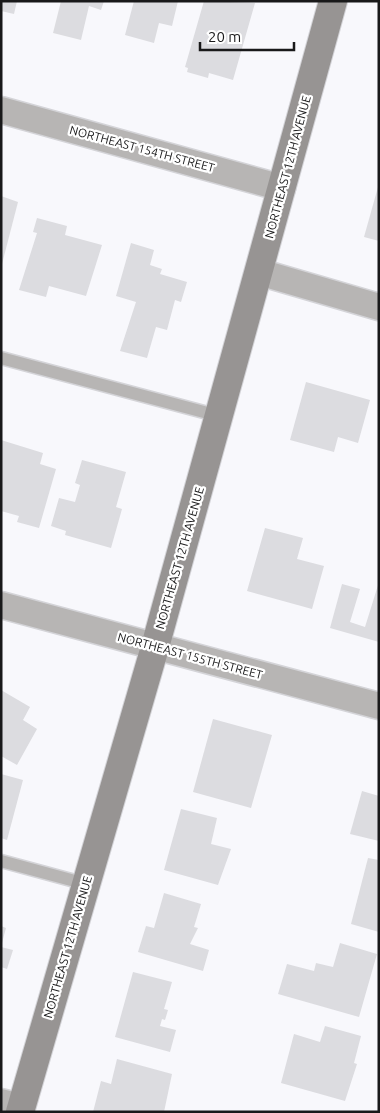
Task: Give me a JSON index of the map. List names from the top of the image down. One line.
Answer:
{"streets":{"street":["NORTHEAST 154TH STREET","NORTHEAST 12TH AVENUE","NORTHEAST 155TH STREET"]},"crossings":[["NORTHEAST 154TH STREET","NORTHEAST 12TH AVENUE"],["NORTHEAST 12TH AVENUE","NORTHEAST 155TH STREET"]],"scale_bar":"20 m"}
